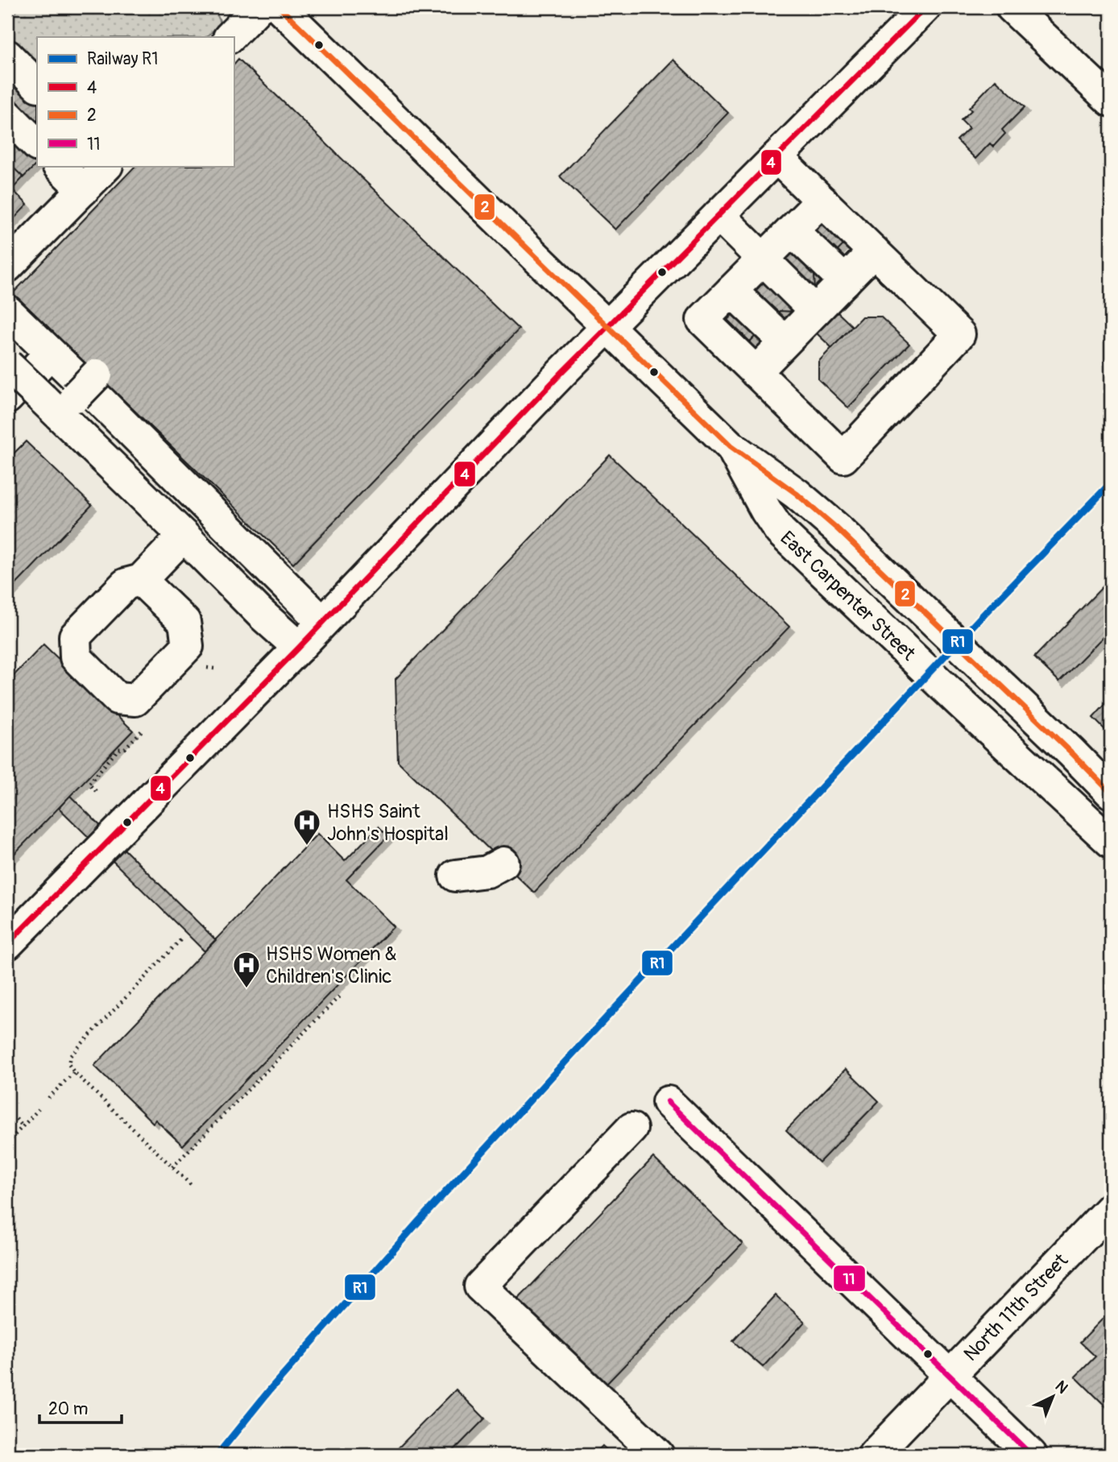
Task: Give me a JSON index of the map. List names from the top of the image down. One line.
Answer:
{"streets":{"street":["East Carpenter Street","North 11th Street"]},"places":{"hospital":["HSHS Saint John's Hospital","HSHS Women & Children's Clinic"]},"lines":["transit line 4","transit line 2","rail line R1","transit line 11"],"legend":["Railway R1","4","2","11"],"scale_bar":"20 m","north":"top right"}
